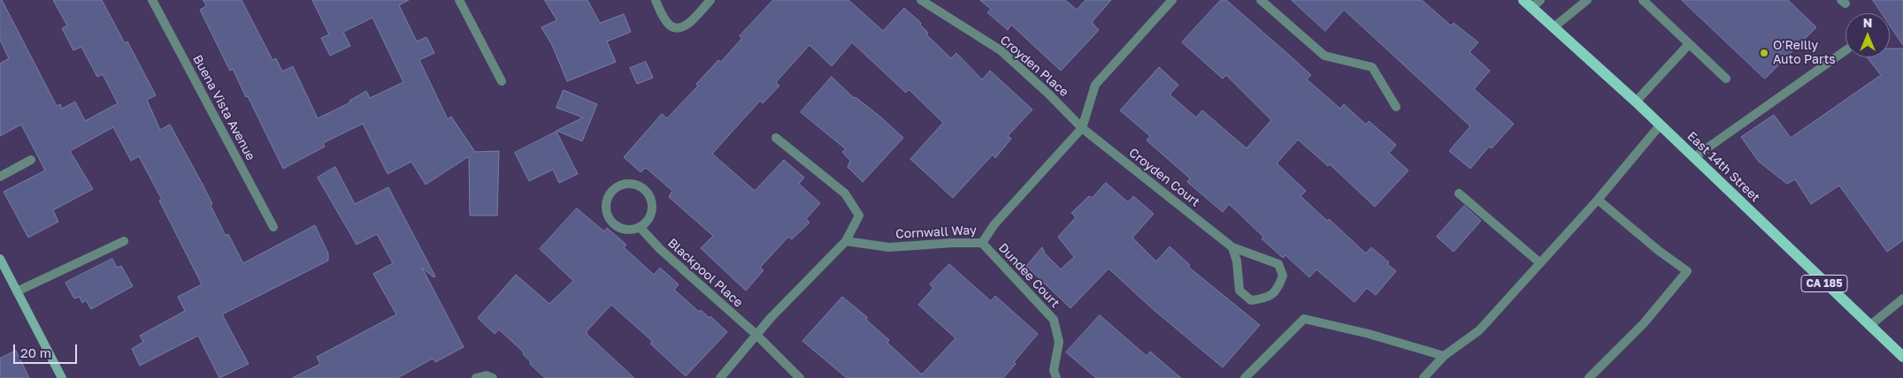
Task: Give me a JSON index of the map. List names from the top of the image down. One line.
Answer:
{"streets":{"main road":["East 14th Street","CA 185"],"street":["Croyden Place","Buena Vista Avenue","Croyden Court","Cornwall Way","Blackpool Place","Dundee Court"]},"crossings":[["Croyden Place","Croyden Court"],["Croyden Place","Cornwall Way"],["Croyden Court","Cornwall Way"],["Cornwall Way","Dundee Court"]],"places":["O'Reilly Auto Parts"],"scale_bar":"20 m","north":"top"}
